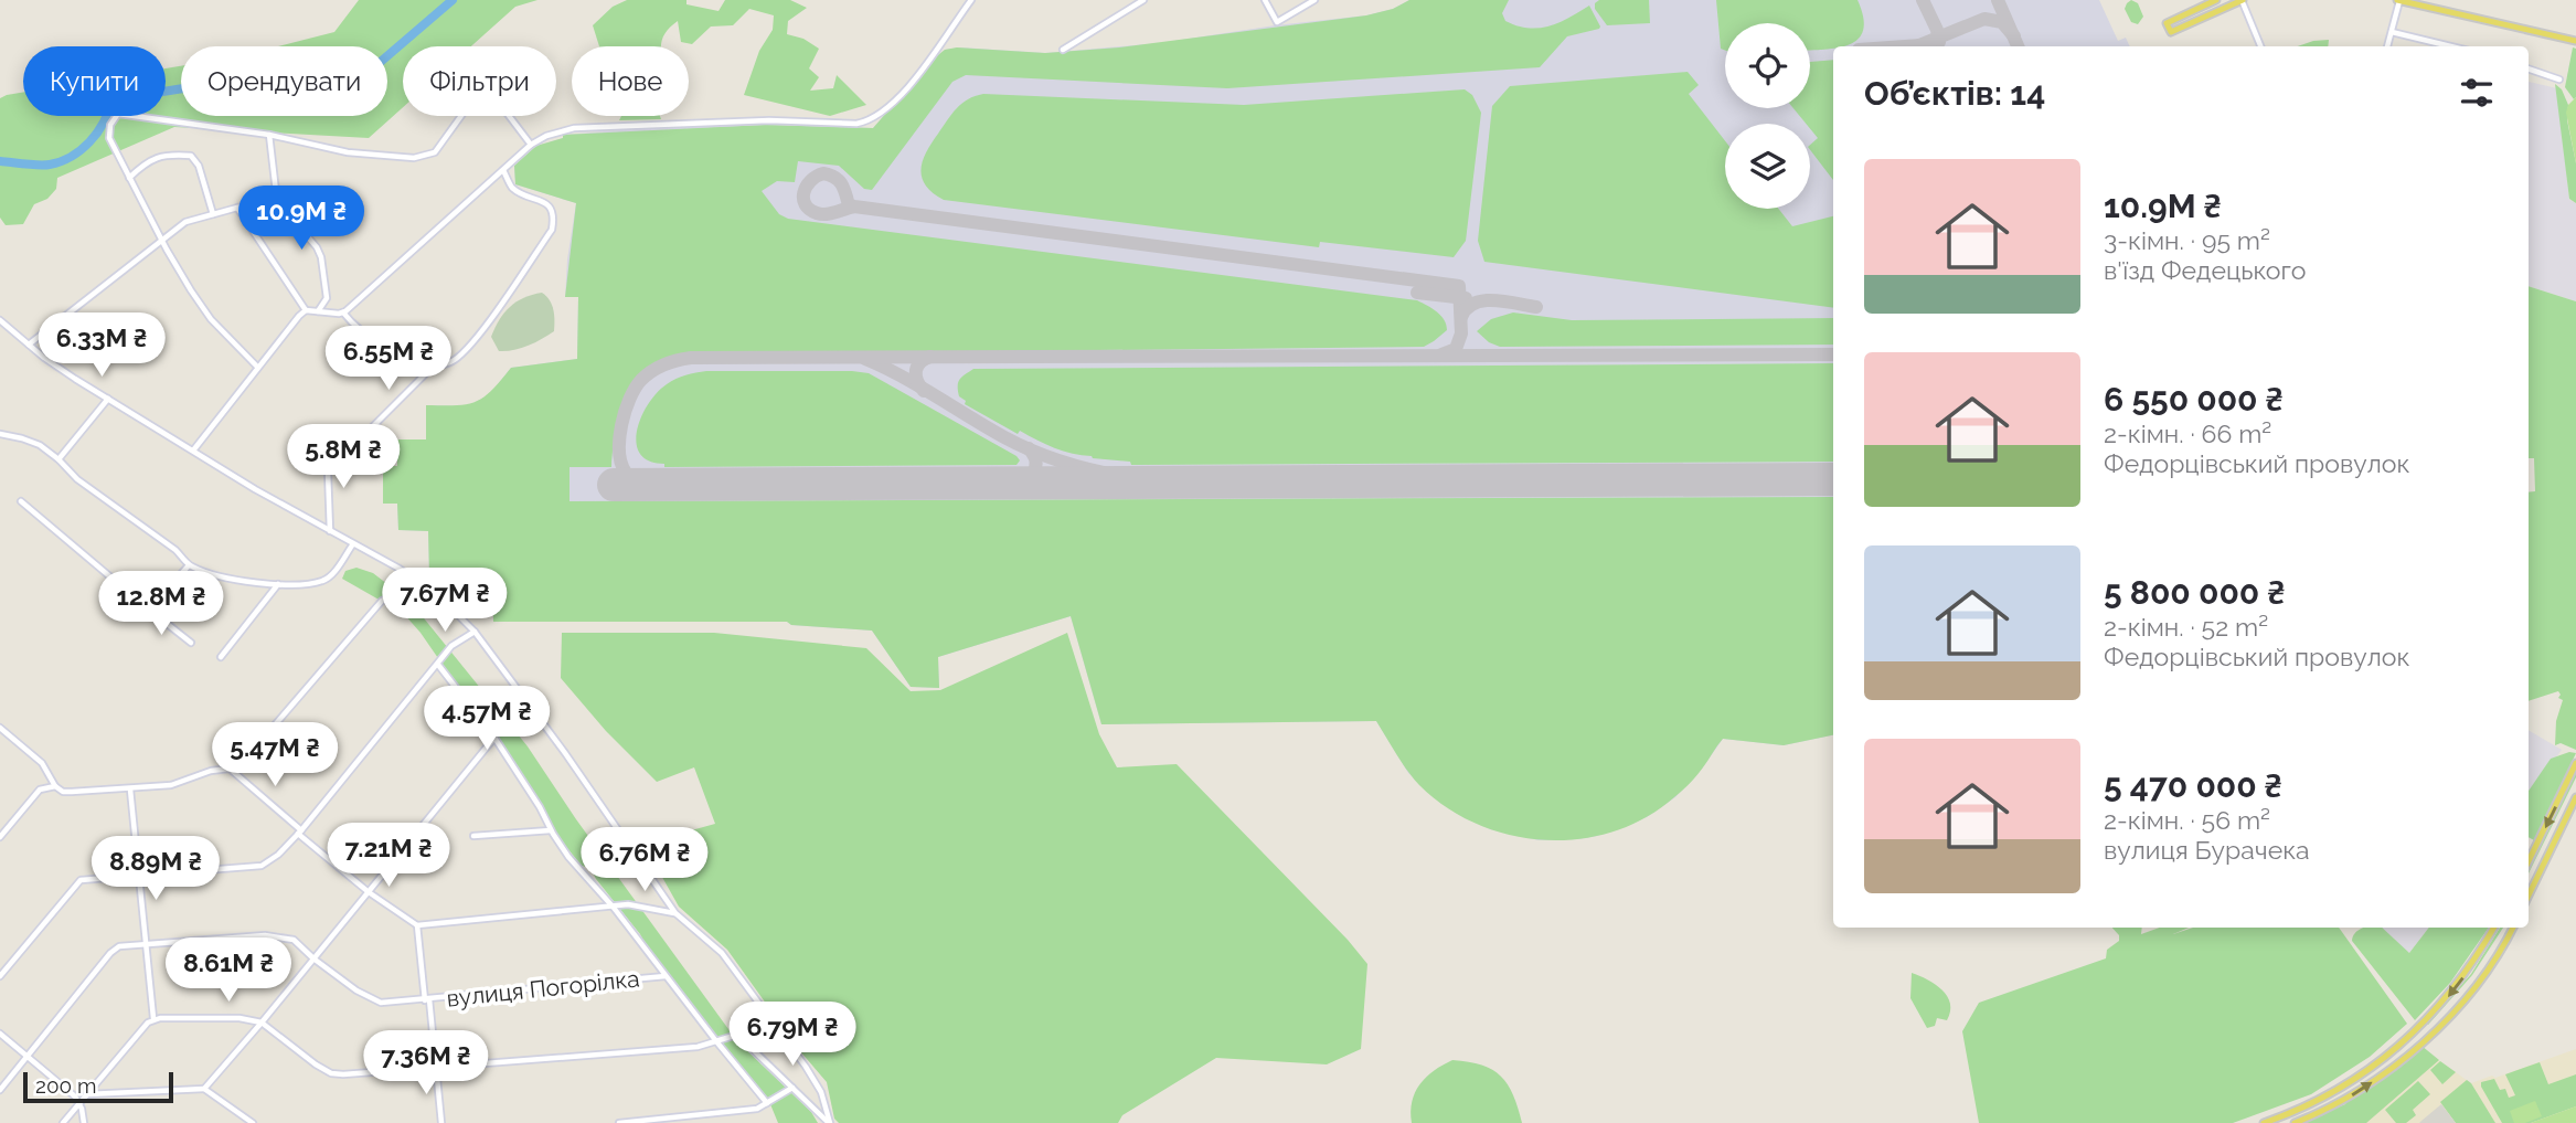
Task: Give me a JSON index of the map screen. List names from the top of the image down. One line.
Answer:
{"streets":{"street":["вулиця Погорілка"]},"scale_bar":"200 m","page":{"chip":["Купити","Орендувати","Фільтри","Нове"],"heading":"Об’єктів: 14","list":[{"name":"10.9M ₴","note":"3-кімн. · 95 m² · в'їзд Федецького"},{"name":"6 550 000 ₴","note":"2-кімн. · 66 m² · Федорцівський провулок"},{"name":"5 800 000 ₴","note":"2-кімн. · 52 m² · Федорцівський провулок"},{"name":"5 470 000 ₴","note":"2-кімн. · 56 m² · вулиця Бурачека"}],"price":["10.9M ₴","6.33M ₴","6.55M ₴","5.8M ₴","7.67M ₴","12.8M ₴","4.57M ₴","5.47M ₴","7.21M ₴","6.76M ₴","8.89M ₴","8.61M ₴","6.79M ₴","7.36M ₴"],"scale":"200 m"}}
